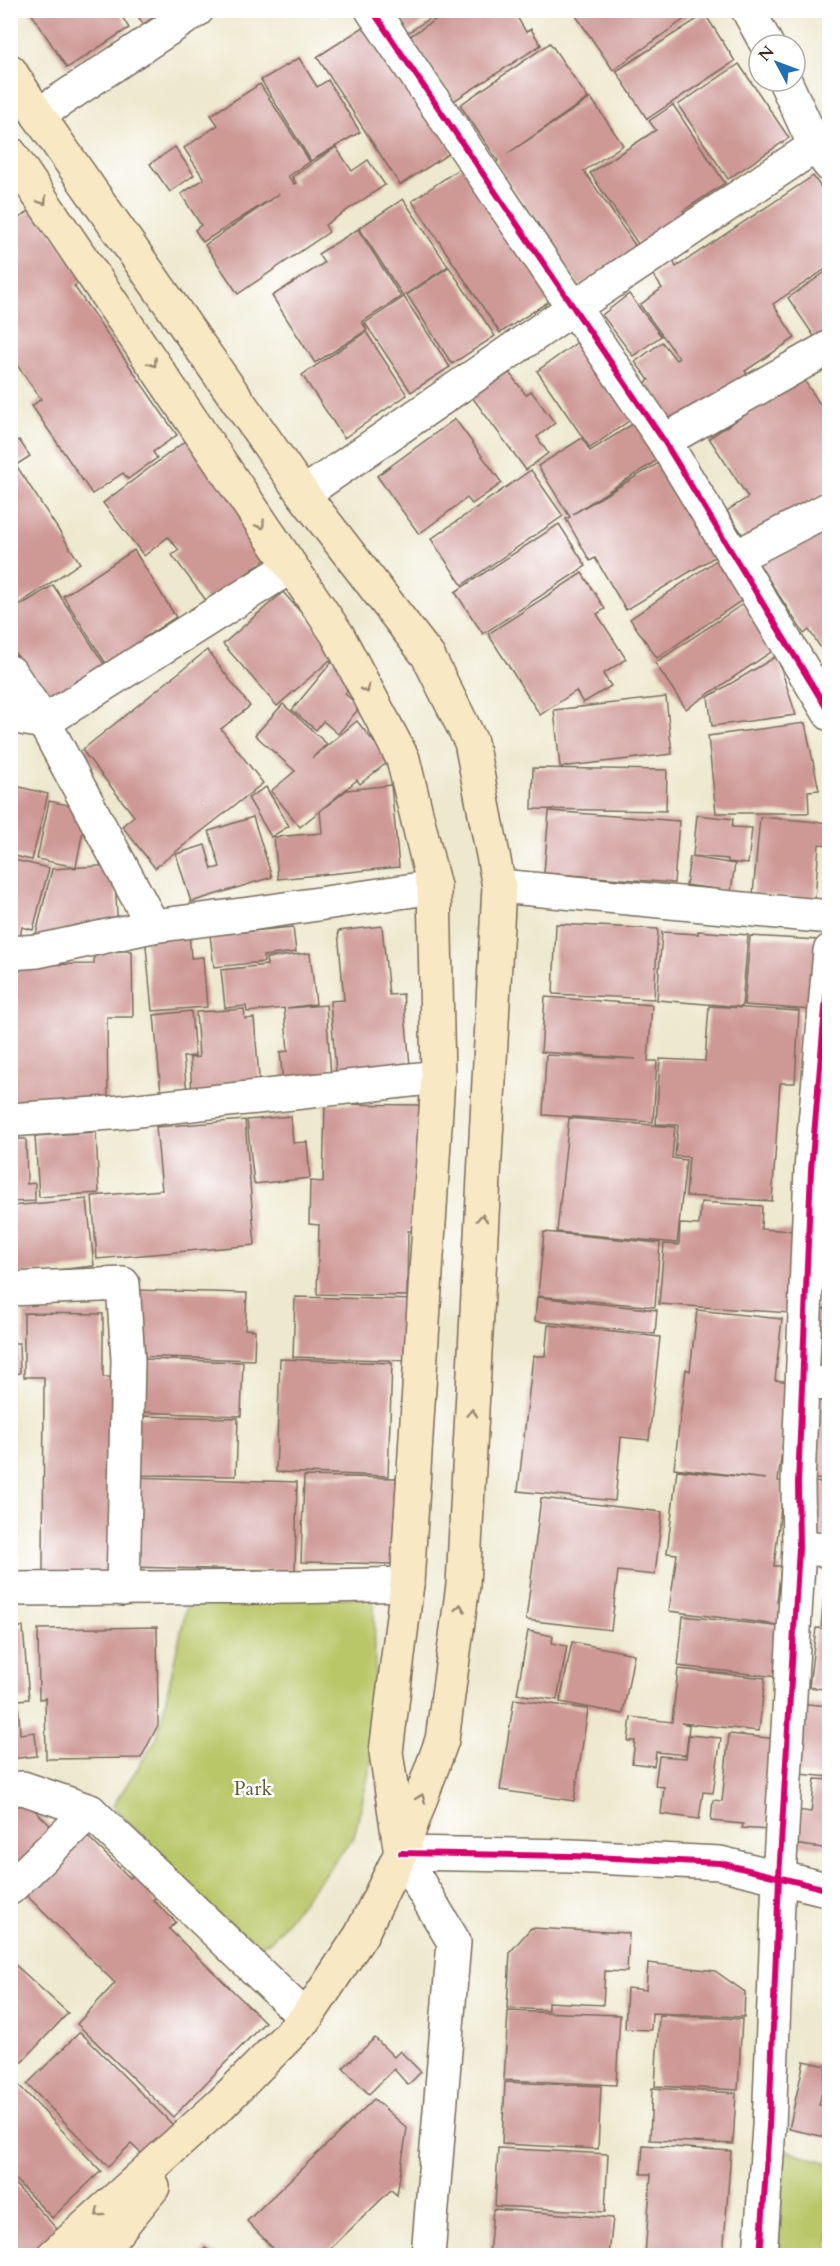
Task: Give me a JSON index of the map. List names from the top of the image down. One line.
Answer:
{"parks":["Park"],"north":"top left"}
